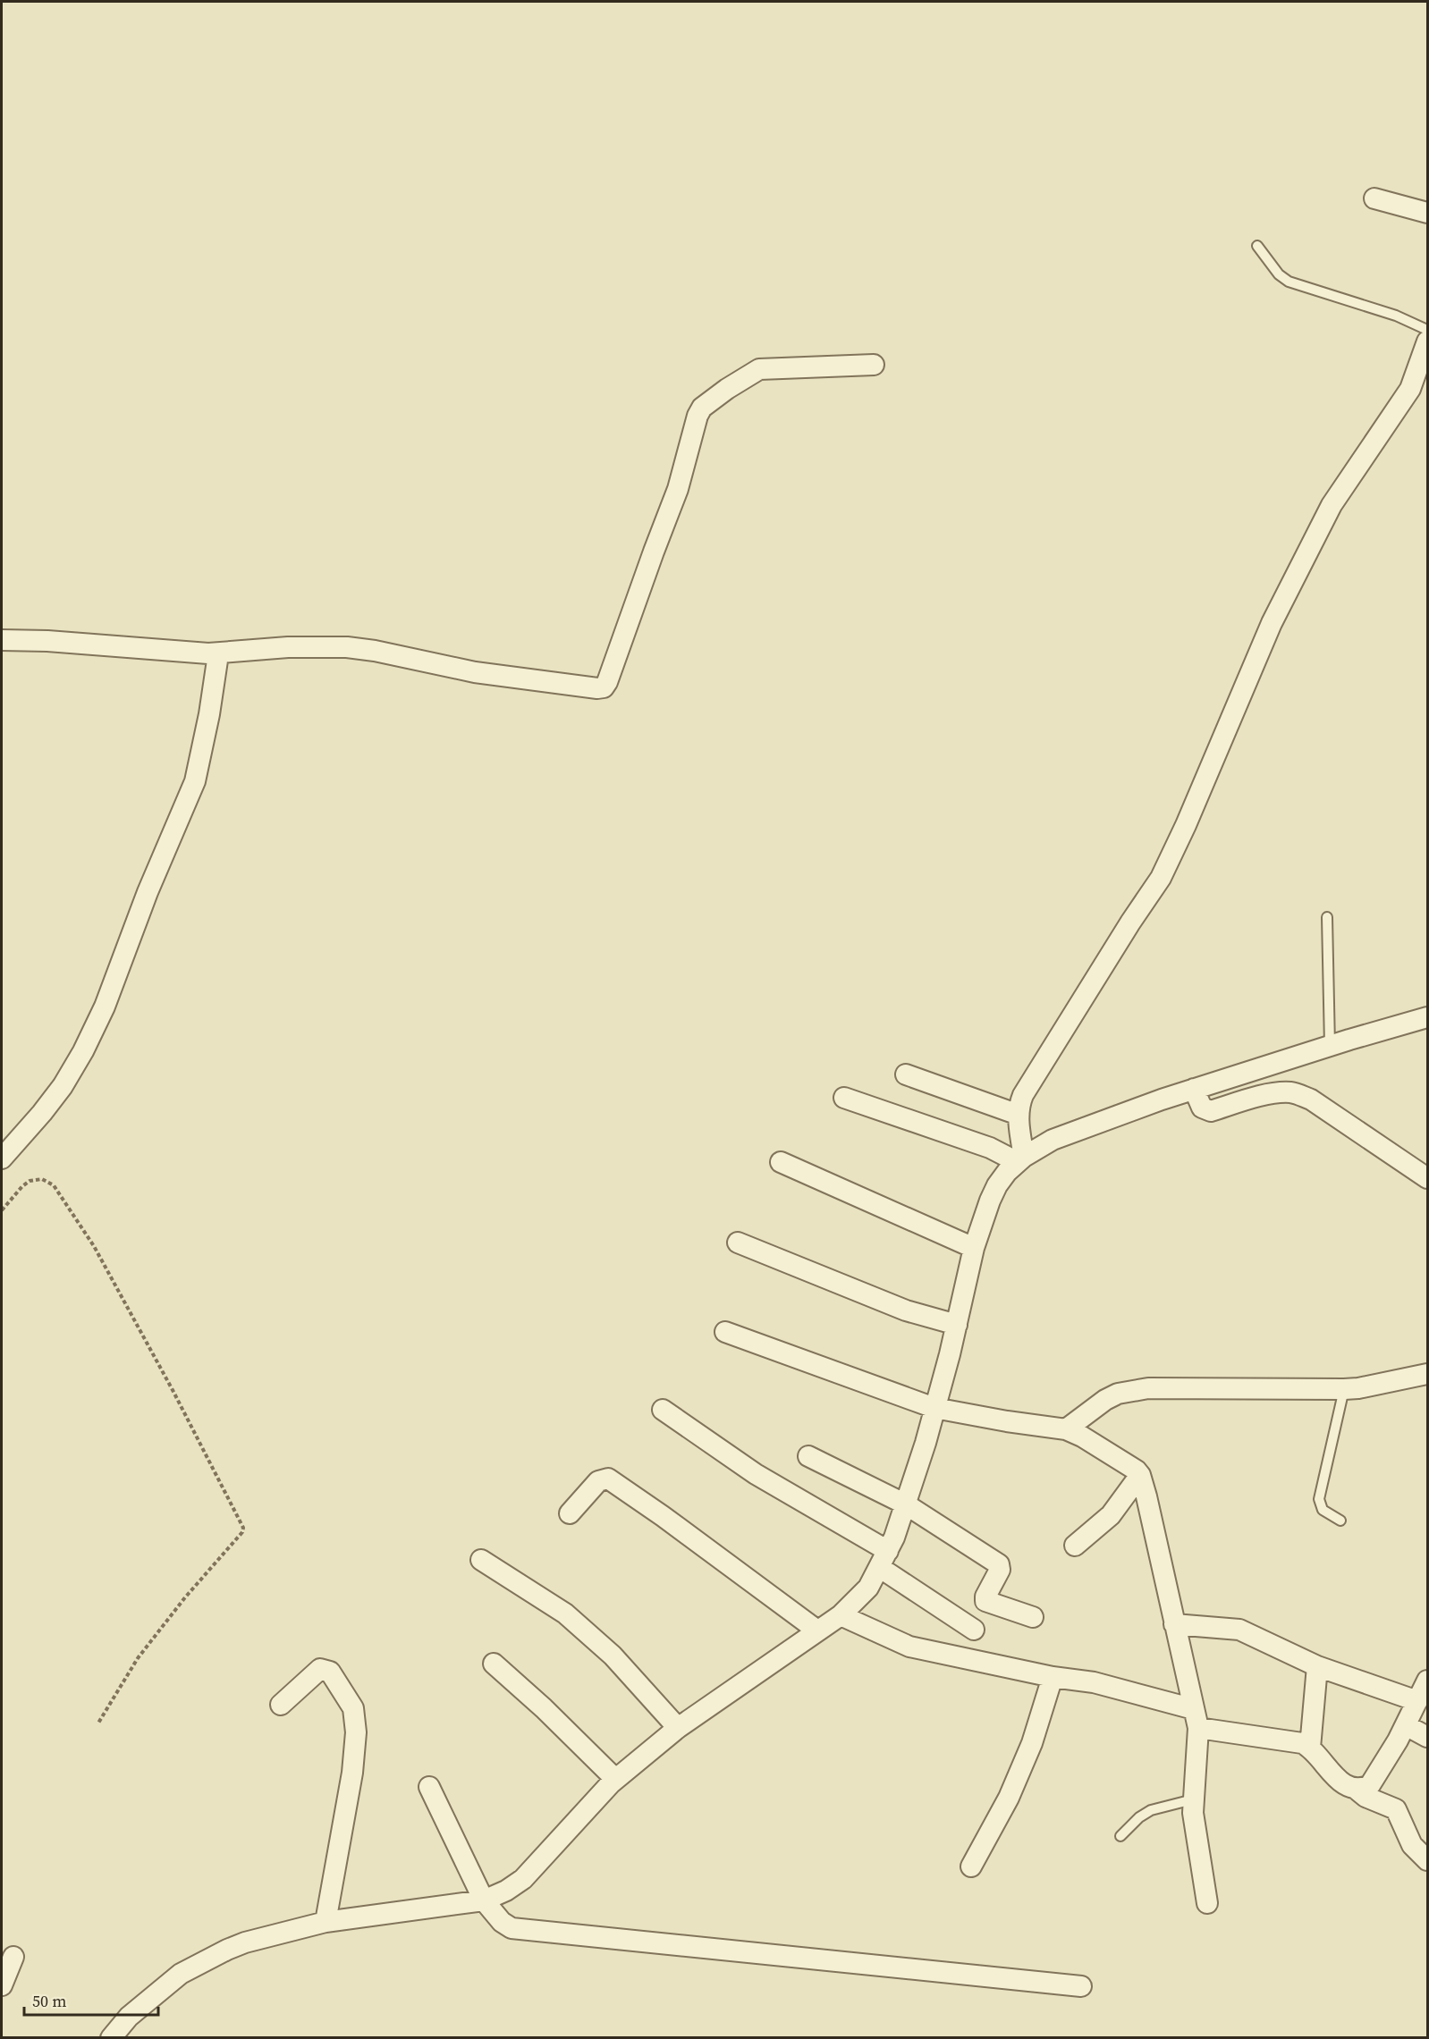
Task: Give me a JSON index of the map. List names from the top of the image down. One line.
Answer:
{"scale_bar":"50 m"}
